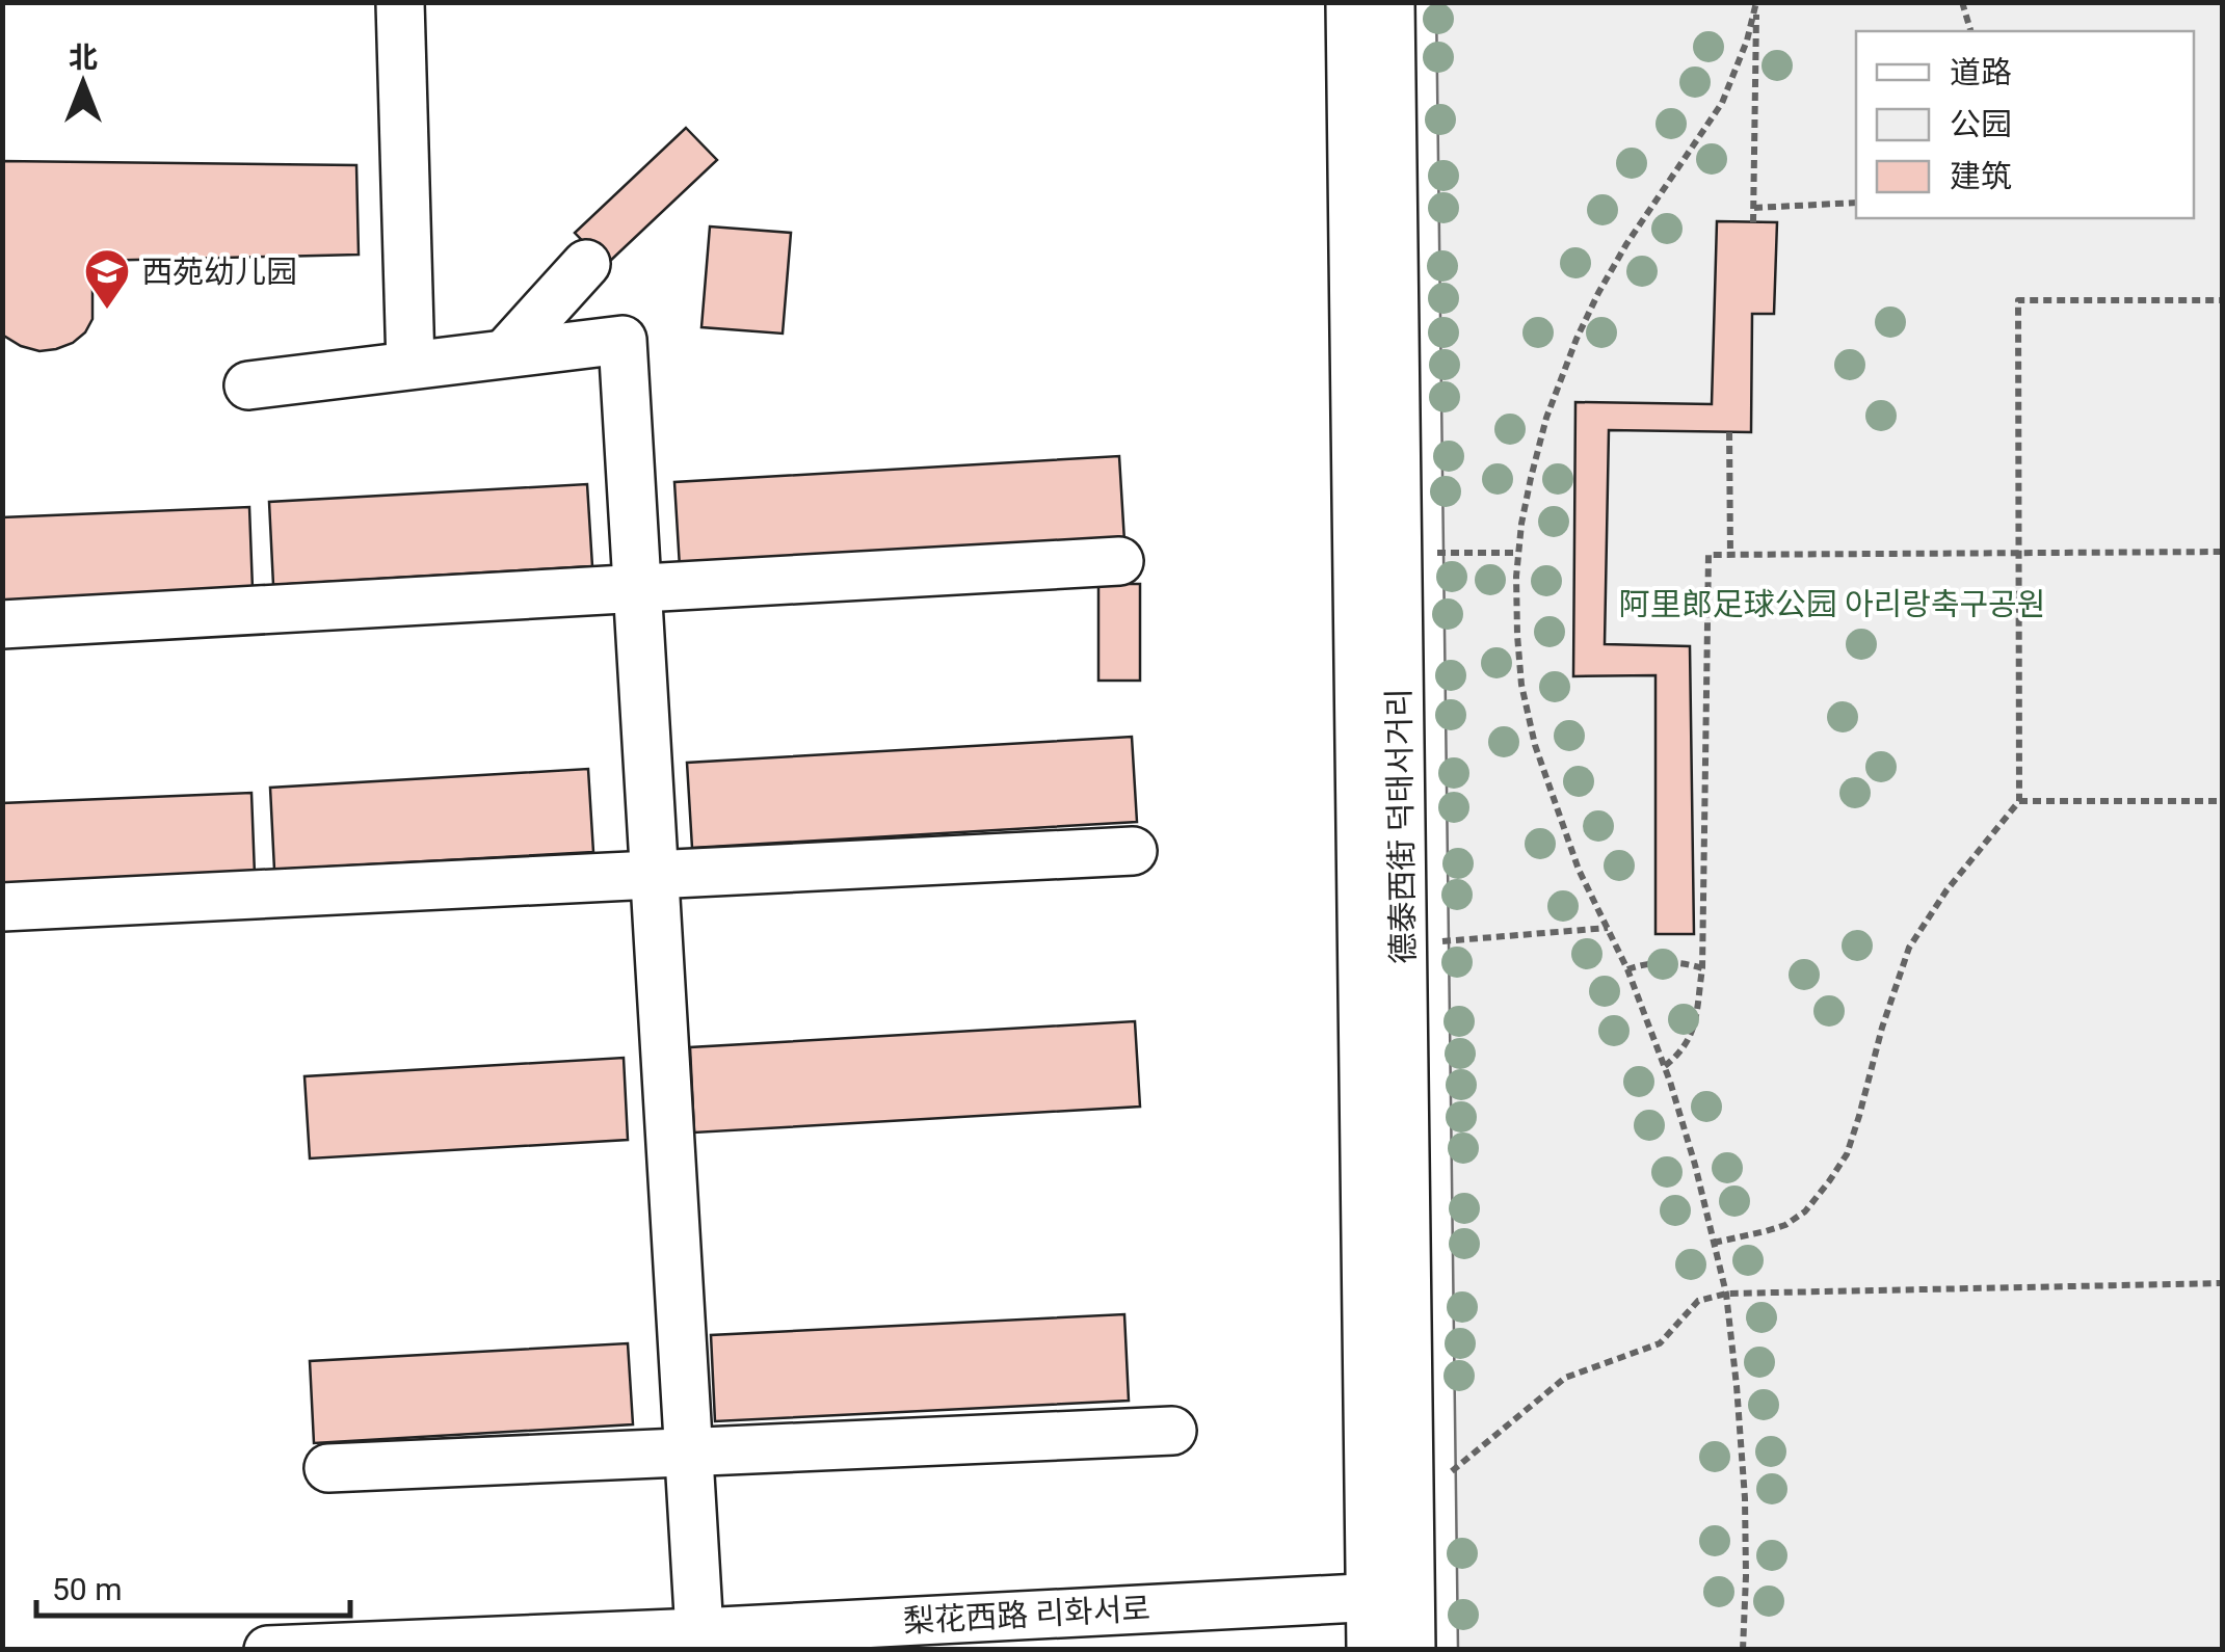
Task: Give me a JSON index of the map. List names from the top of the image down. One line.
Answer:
{"streets":{"street":["德泰西街 덕태서거리","梨花西路 리화서로"]},"crossings":[["德泰西街 덕태서거리","梨花西路 리화서로"]],"parks":["阿里郎足球公园 아리랑축구공원"],"places":{"school or university":["西苑幼儿园"]},"legend":["道路","公园","建筑"],"scale_bar":"50 m","north":"top"}
